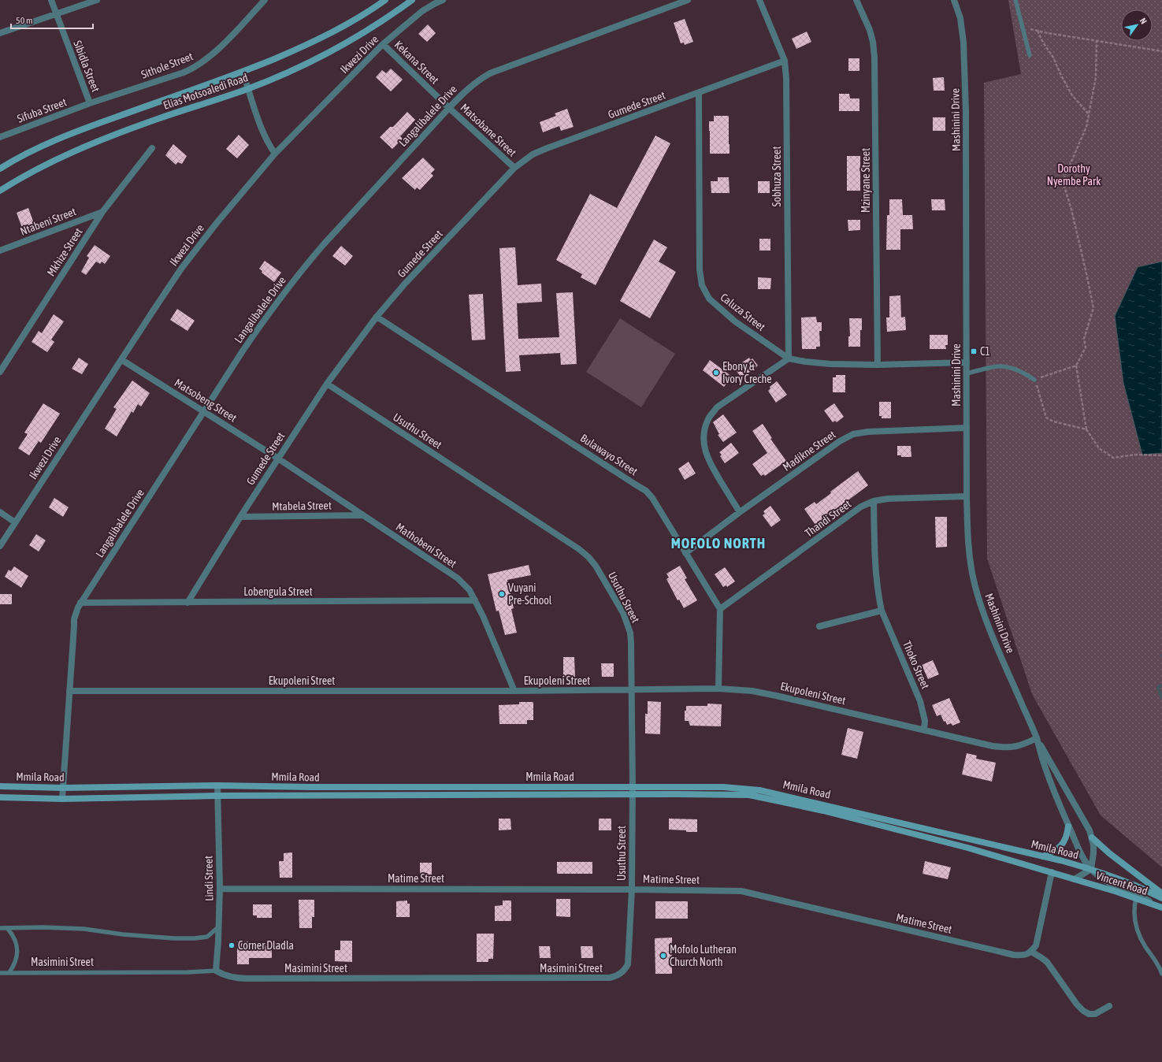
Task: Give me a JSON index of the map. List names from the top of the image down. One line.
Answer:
{"streets":{"main road":["Elias Motsoaledi Road","Mmila Road","Vincent Road"],"street":["Ikwezi Drive","Kekana Street","Sithole Street","Sibidla Street","Gumede Street","Sifuba Street","Langalibalele Drive","Mashinini Drive","Matsobane Street","Sobhuza Street","Mzinyane Street","Ntabeni Street","Mkhize Street","Caluza Street","Matsobeng Street","Usuthu Street","Madikne Street","Bulawayo Street","Mtabela Street","Thandi Street","Mathobeni Street","Lobengula Street","Thoko Street","Ekupoleni Street","Lindi Street","Matime Street","Masimini Street"]},"crossings":[["Ikwezi Drive","Kekana Street"],["Ikwezi Drive","Matsobeng Street"],["Kekana Street","Langalibalele Drive"],["Kekana Street","Matsobane Street"],["Sithole Street","Sibidla Street"],["Sithole Street","Sifuba Street"],["Sibidla Street","Sifuba Street"],["Gumede Street","Matsobane Street"],["Gumede Street","Sobhuza Street"],["Gumede Street","Caluza Street"],["Gumede Street","Matsobeng Street"],["Gumede Street","Usuthu Street"],["Gumede Street","Bulawayo Street"],["Gumede Street","Mtabela Street"],["Gumede Street","Mathobeni Street"],["Gumede Street","Lobengula Street"],["Langalibalele Drive","Matsobane Street"],["Langalibalele Drive","Matsobeng Street"],["Langalibalele Drive","Lobengula Street"],["Langalibalele Drive","Ekupoleni Street"],["Langalibalele Drive","Mmila Road"],["Mashinini Drive","Caluza Street"],["Mashinini Drive","Madikne Street"],["Mashinini Drive","Thandi Street"],["Mashinini Drive","Ekupoleni Street"],["Mashinini Drive","Mmila Road"],["Mashinini Drive","Vincent Road"],["Sobhuza Street","Caluza Street"],["Mzinyane Street","Caluza Street"],["Ntabeni Street","Mkhize Street"],["Matsobeng Street","Mathobeni Street"],["Usuthu Street","Ekupoleni Street"],["Usuthu Street","Mmila Road"],["Usuthu Street","Matime Street"],["Usuthu Street","Masimini Street"],["Madikne Street","Bulawayo Street"],["Bulawayo Street","Thandi Street"],["Mtabela Street","Mathobeni Street"],["Thandi Street","Thoko Street"],["Mathobeni Street","Lobengula Street"],["Mathobeni Street","Ekupoleni Street"],["Thoko Street","Ekupoleni Street"],["Mmila Road","Lindi Street"],["Mmila Road","Vincent Road"],["Lindi Street","Matime Street"],["Lindi Street","Masimini Street"]],"districts":["MOFOLO NORTH"],"parks":["Dorothy Nyembe Park"],"places":{"transit":["C1"],"other":["Ebony & Ivory Creche","Vuyani Pre-School","Corner Dladla","Mofolo Lutheran Church North"]},"scale_bar":"50 m","north":"top right"}
